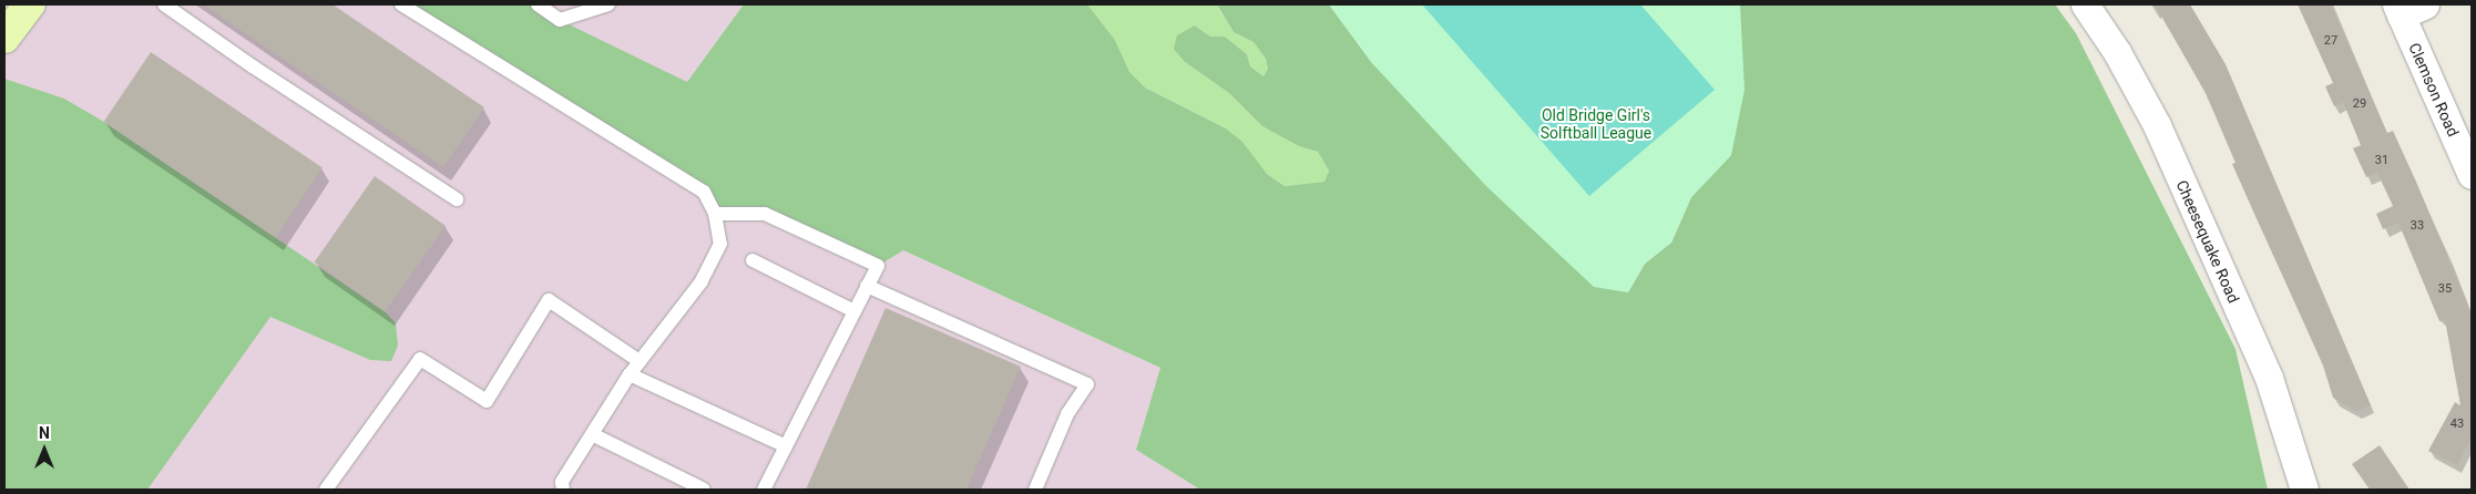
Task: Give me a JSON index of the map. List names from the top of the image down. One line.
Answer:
{"streets":{"street":["Clemson Road","Cheesequake Road"]},"parks":["Old Bridge Girl's Solftball League"],"house_numbers":["27","29","31","33","35","43"],"north":"top"}
